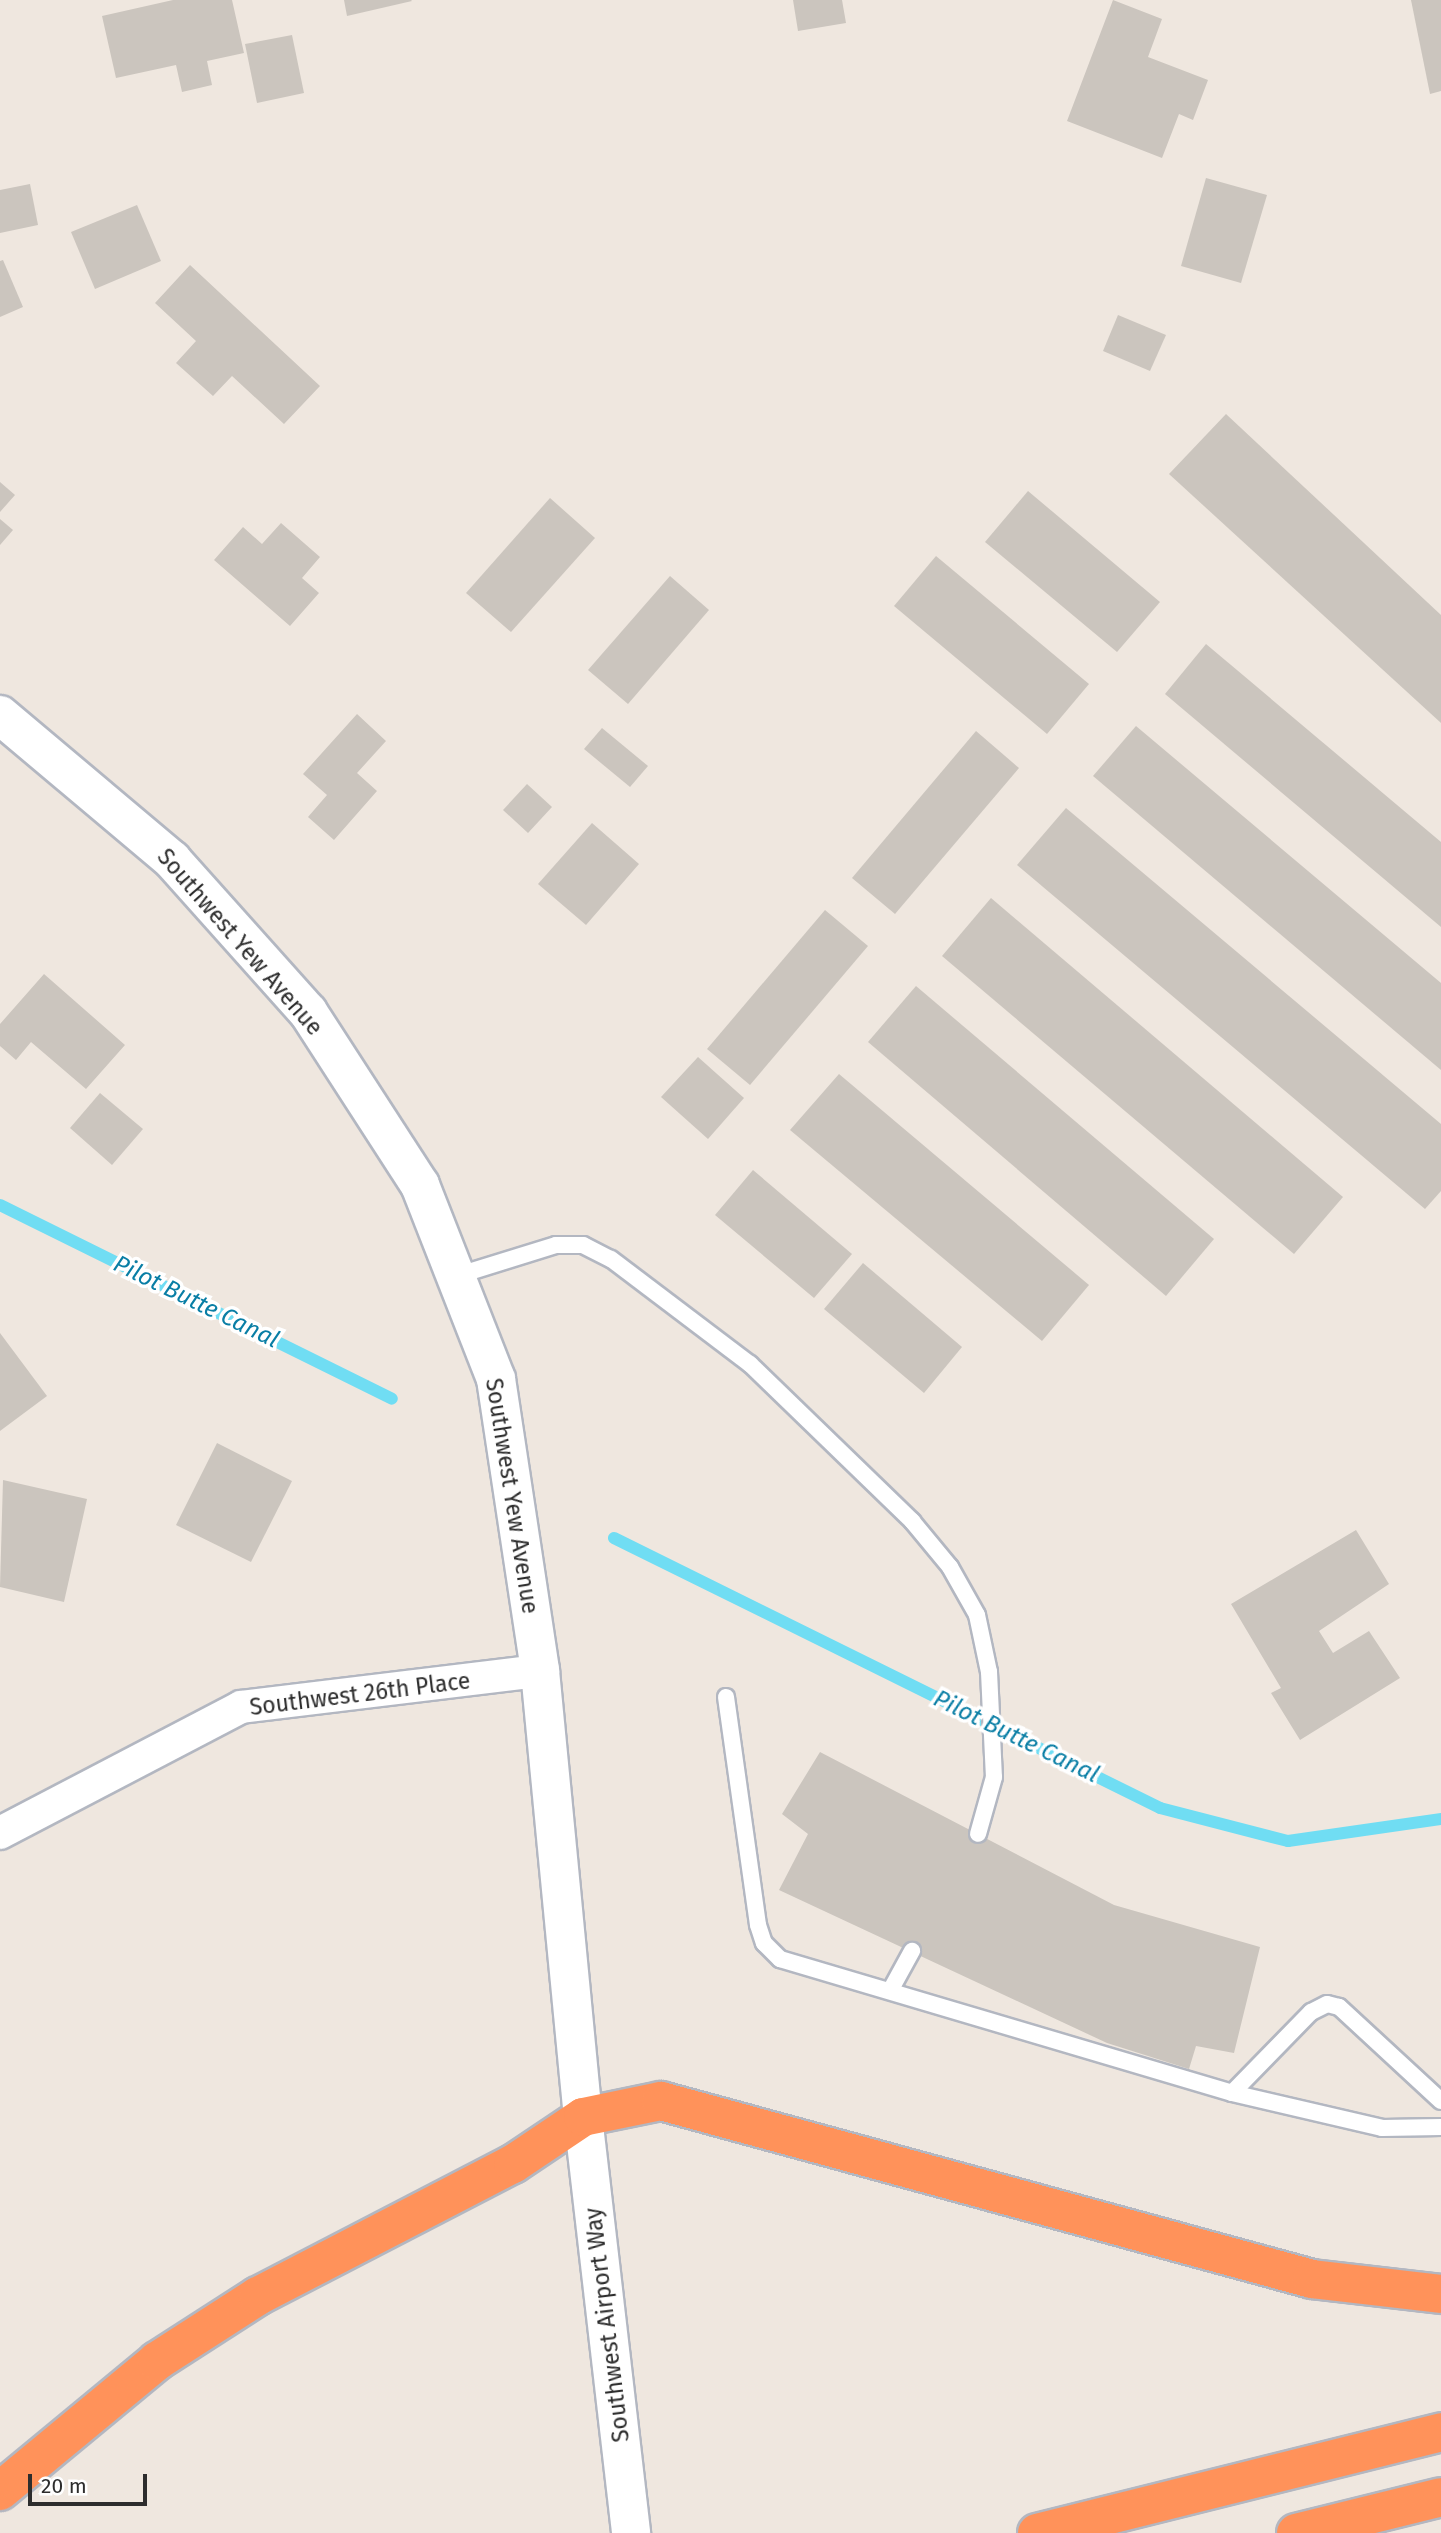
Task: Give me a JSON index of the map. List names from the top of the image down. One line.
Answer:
{"streets":{"main road":["Southwest Yew Avenue","Southwest Airport Way"],"street":["Southwest 26th Place"]},"crossings":[["Southwest Yew Avenue","Southwest 26th Place"],["Southwest Yew Avenue","Southwest Airport Way"]],"water":["Pilot Butte Canal"],"scale_bar":"20 m"}
